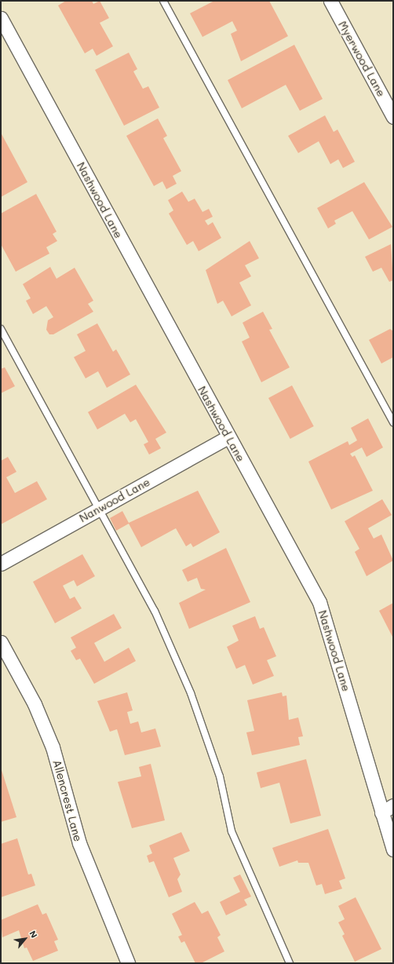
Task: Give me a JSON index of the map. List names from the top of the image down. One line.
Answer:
{"streets":{"street":["Myerwood Lane","Nashwood Lane","Nanwood Lane","Allencrest Lane"]},"crossings":[["Nashwood Lane","Nanwood Lane"]],"north":"top right"}
